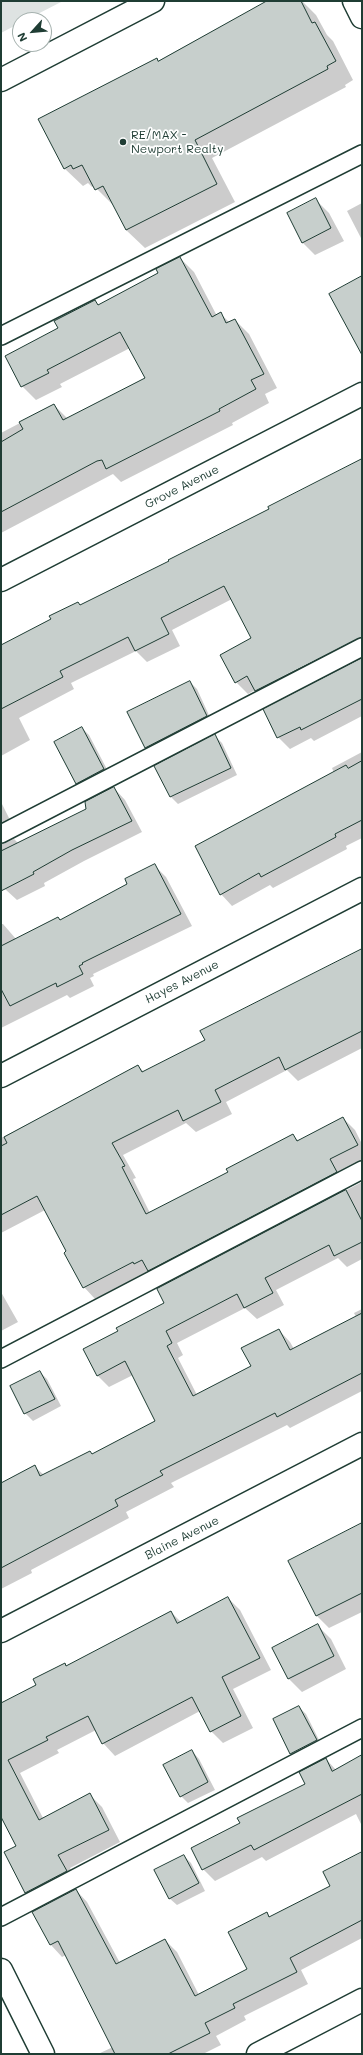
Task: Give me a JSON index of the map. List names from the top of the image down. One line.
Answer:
{"streets":{"street":["Grove Avenue","Hayes Avenue","Blaine Avenue"]},"places":["RE/MAX - Newport Realty"],"north":"bottom left"}
